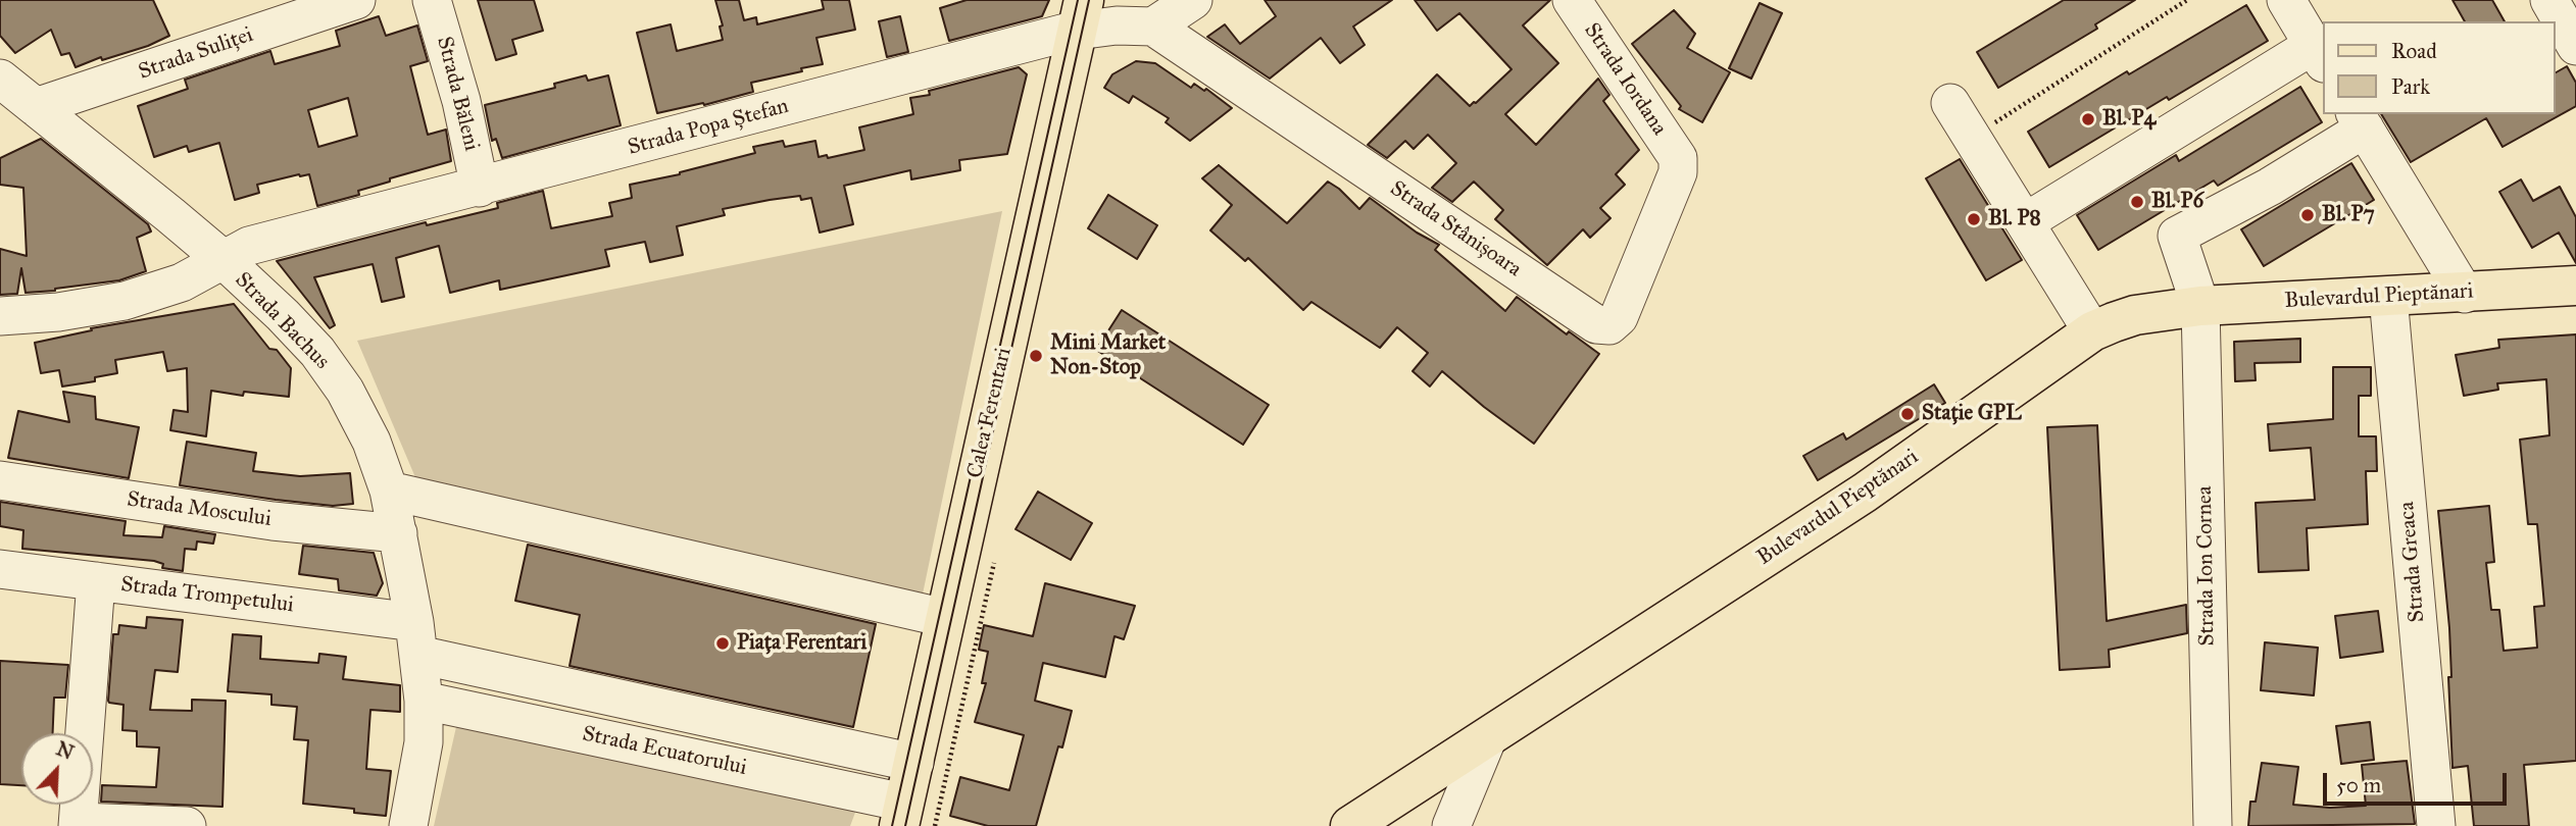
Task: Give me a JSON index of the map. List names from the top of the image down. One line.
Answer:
{"streets":{"main road":["Bulevardul Pieptănari","Calea Ferentari"],"street":["Strada Suliței","Strada Iordana","Strada Băleni","Strada Popa Ștefan","Strada Stânișoara","Strada Bachus","Strada Moscului","Strada Greaca","Strada Ion Cornea","Strada Trompetului","Strada Ecuatorului"]},"crossings":[["Strada Suliței","Strada Bachus"],["Strada Iordana","Strada Stânișoara"],["Strada Băleni","Strada Popa Ștefan"],["Strada Popa Ștefan","Strada Stânișoara"],["Strada Popa Ștefan","Strada Bachus"],["Strada Popa Ștefan","Calea Ferentari"],["Bulevardul Pieptănari","Strada Greaca"],["Bulevardul Pieptănari","Strada Ion Cornea"],["Strada Bachus","Strada Moscului"],["Strada Bachus","Strada Trompetului"],["Strada Bachus","Strada Ecuatorului"],["Calea Ferentari","Strada Trompetului"],["Calea Ferentari","Strada Ecuatorului"]],"places":["Bl. P4","Bl. P6","Bl. P7","Bl. P8","Mini Market Non-Stop","Stație GPL","Piața Ferentari"],"legend":["Road","Park"],"scale_bar":"50 m","north":"top right"}
